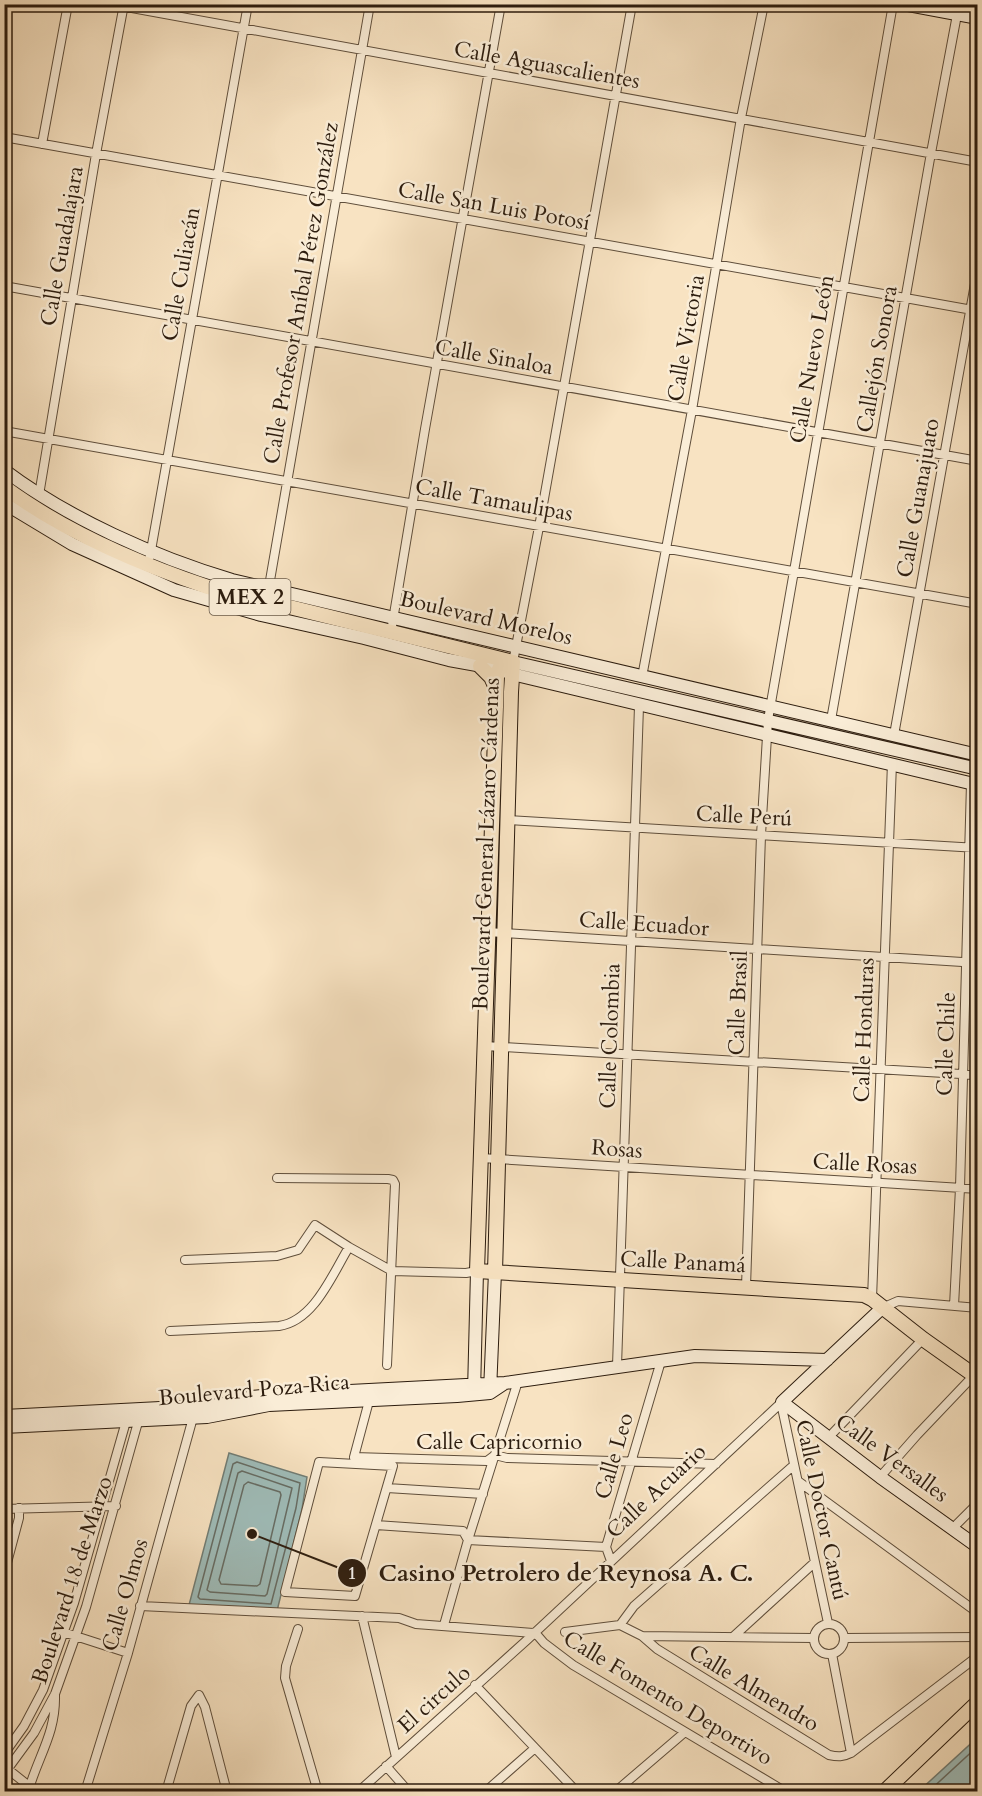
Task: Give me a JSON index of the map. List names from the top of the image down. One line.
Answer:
{"streets":{"main road":["MEX 2","Boulevard Morelos","Boulevard General Lázaro Cárdenas","Calle Panamá","Boulevard Poza Rica","Calle Versalles","Calle Acuario"],"street":["Calle Aguascalientes","Calle San Luis Potosí","Calle Guadalajara","Calle Culiacán","Calle Profesor Aníbal Pérez González","Calle Victoria","Calle Sinaloa","Calle Nuevo León","Callejón Sonora","Calle Guanajuato","Calle Tamaulipas","Calle Perú","Calle Ecuador","Calle Brasil","Calle Honduras","Calle Colombia","Calle Chile","Rosas","Calle Rosas","Calle Capricornio","Calle Leo","Calle Doctor Cantú","Boulevard 18 de Marzo","Calle Olmos","Calle Almendro","Calle Fomento Deportivo","El circulo"]},"crossings":[["Calle Aguascalientes","Calle Guadalajara"],["Calle Aguascalientes","Calle Culiacán"],["Calle Aguascalientes","Calle Profesor Aníbal Pérez González"],["Calle Aguascalientes","Calle Victoria"],["Calle Aguascalientes","Calle Nuevo León"],["Calle Aguascalientes","Callejón Sonora"],["Calle San Luis Potosí","Calle Guadalajara"],["Calle San Luis Potosí","Calle Culiacán"],["Calle San Luis Potosí","Calle Profesor Aníbal Pérez González"],["Calle San Luis Potosí","Calle Victoria"],["Calle San Luis Potosí","Calle Nuevo León"],["Calle San Luis Potosí","Callejón Sonora"],["Calle San Luis Potosí","Calle Guanajuato"],["Calle Guadalajara","Calle Sinaloa"],["Calle Guadalajara","Calle Tamaulipas"],["Calle Guadalajara","Boulevard Morelos"],["Calle Culiacán","Calle Sinaloa"],["Calle Culiacán","Calle Tamaulipas"],["Calle Culiacán","Boulevard Morelos"],["Calle Profesor Aníbal Pérez González","Calle Sinaloa"],["Calle Profesor Aníbal Pérez González","Calle Tamaulipas"],["Calle Profesor Aníbal Pérez González","Boulevard Morelos"],["Calle Victoria","Calle Sinaloa"],["Calle Victoria","Calle Tamaulipas"],["Calle Victoria","Boulevard Morelos"],["Calle Sinaloa","Calle Nuevo León"],["Calle Sinaloa","Callejón Sonora"],["Calle Sinaloa","Calle Guanajuato"],["Calle Nuevo León","Calle Tamaulipas"],["Calle Nuevo León","Boulevard Morelos"],["Calle Nuevo León","Calle Brasil"],["Callejón Sonora","Calle Tamaulipas"],["Callejón Sonora","Boulevard Morelos"],["Calle Guanajuato","Calle Tamaulipas"],["Calle Guanajuato","Boulevard Morelos"],["Boulevard Morelos","Boulevard General Lázaro Cárdenas"],["Boulevard Morelos","Calle Brasil"],["Boulevard Morelos","Calle Honduras"],["Boulevard Morelos","Calle Colombia"],["Boulevard Morelos","Calle Chile"],["Calle Perú","Boulevard General Lázaro Cárdenas"],["Calle Perú","Calle Brasil"],["Calle Perú","Calle Honduras"],["Calle Perú","Calle Colombia"],["Calle Perú","Calle Chile"],["Boulevard General Lázaro Cárdenas","Calle Ecuador"],["Boulevard General Lázaro Cárdenas","Rosas"],["Boulevard General Lázaro Cárdenas","Calle Panamá"],["Boulevard General Lázaro Cárdenas","Boulevard Poza Rica"],["Calle Ecuador","Calle Brasil"],["Calle Ecuador","Calle Honduras"],["Calle Ecuador","Calle Colombia"],["Calle Ecuador","Calle Chile"],["Calle Brasil","Rosas"],["Calle Brasil","Calle Rosas"],["Calle Brasil","Calle Panamá"],["Calle Honduras","Calle Rosas"],["Calle Honduras","Calle Panamá"],["Calle Colombia","Rosas"],["Calle Colombia","Calle Panamá"],["Calle Chile","Calle Rosas"],["Rosas","Calle Rosas"],["Calle Panamá","Calle Acuario"],["Boulevard Poza Rica","Calle Capricornio"],["Boulevard Poza Rica","Boulevard 18 de Marzo"],["Boulevard Poza Rica","Calle Olmos"],["Calle Capricornio","Calle Leo"],["Calle Capricornio","Calle Acuario"],["Calle Versalles","Calle Acuario"],["Calle Versalles","Calle Doctor Cantú"],["Calle Acuario","Calle Doctor Cantú"],["Calle Acuario","Calle Fomento Deportivo"],["Calle Acuario","El circulo"],["Calle Fomento Deportivo","El circulo"]],"places":["Casino Petrolero de Reynosa A. C."]}
